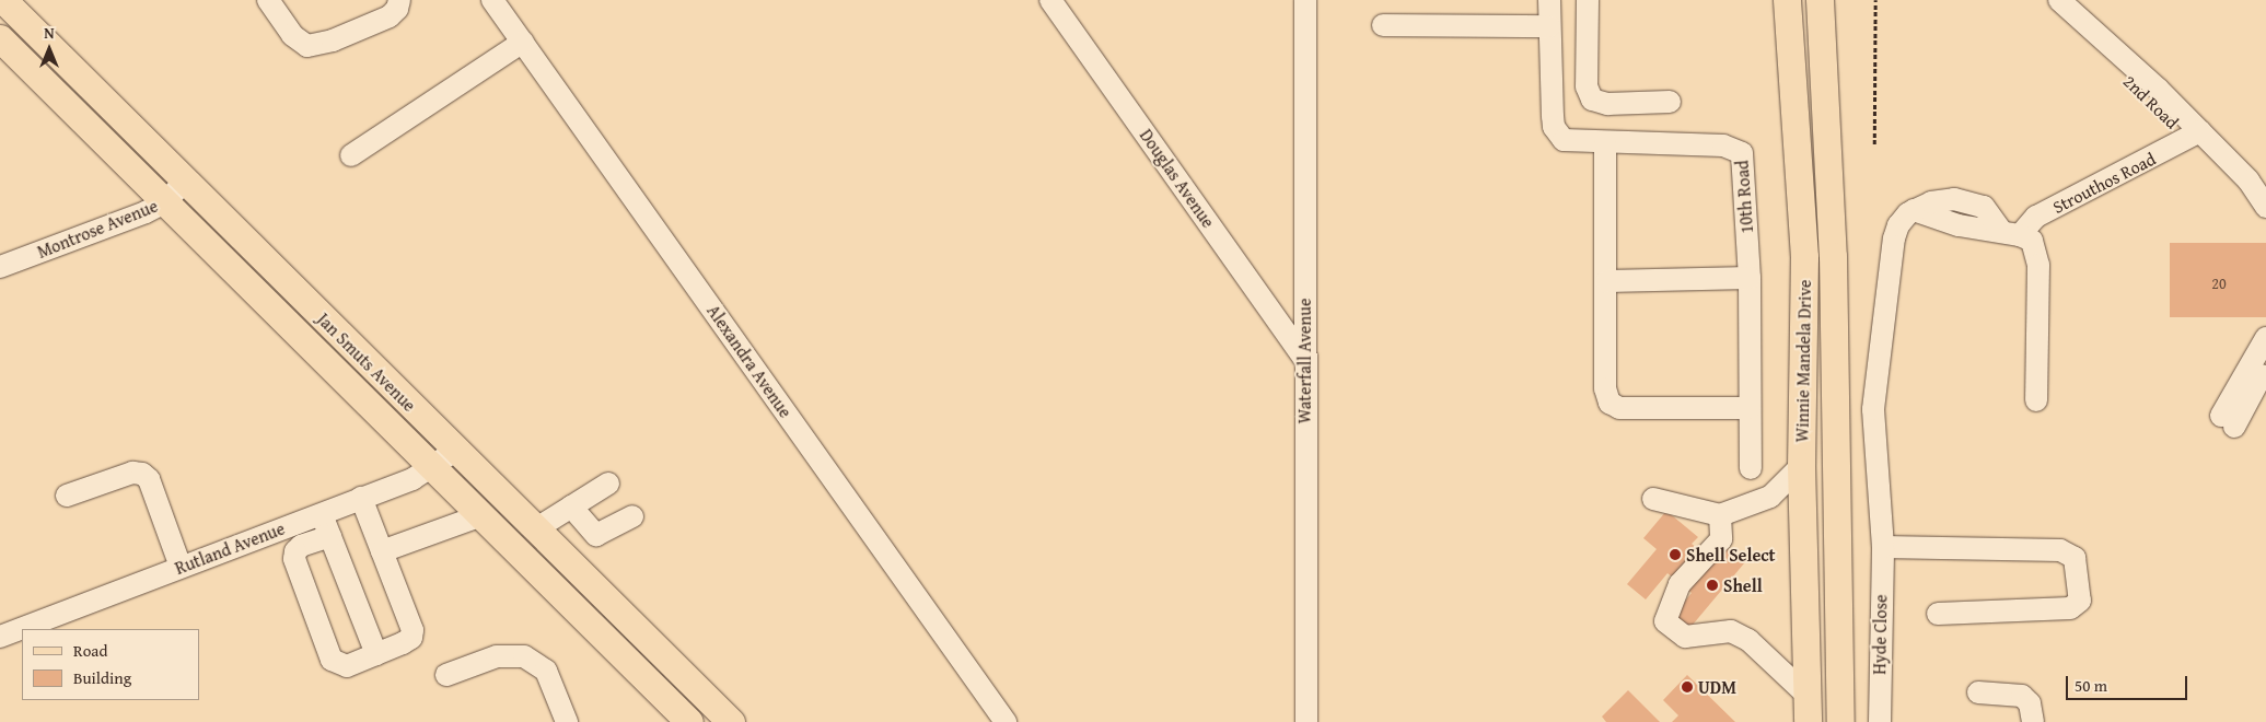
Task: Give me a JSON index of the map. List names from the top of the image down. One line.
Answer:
{"streets":{"main road":["Winnie Mandela Drive","Jan Smuts Avenue"],"street":["2nd Road","Douglas Avenue","Strouthos Road","10th Road","Montrose Avenue","Alexandra Avenue","Waterfall Avenue","Rutland Avenue","Hyde Close"]},"crossings":[["2nd Road","Strouthos Road"],["Douglas Avenue","Waterfall Avenue"],["Strouthos Road","Hyde Close"],["Montrose Avenue","Jan Smuts Avenue"],["Jan Smuts Avenue","Rutland Avenue"]],"places":["Shell Select","Shell","UDM"],"house_numbers":["20"],"legend":["Road","Building"],"scale_bar":"50 m","north":"top"}
